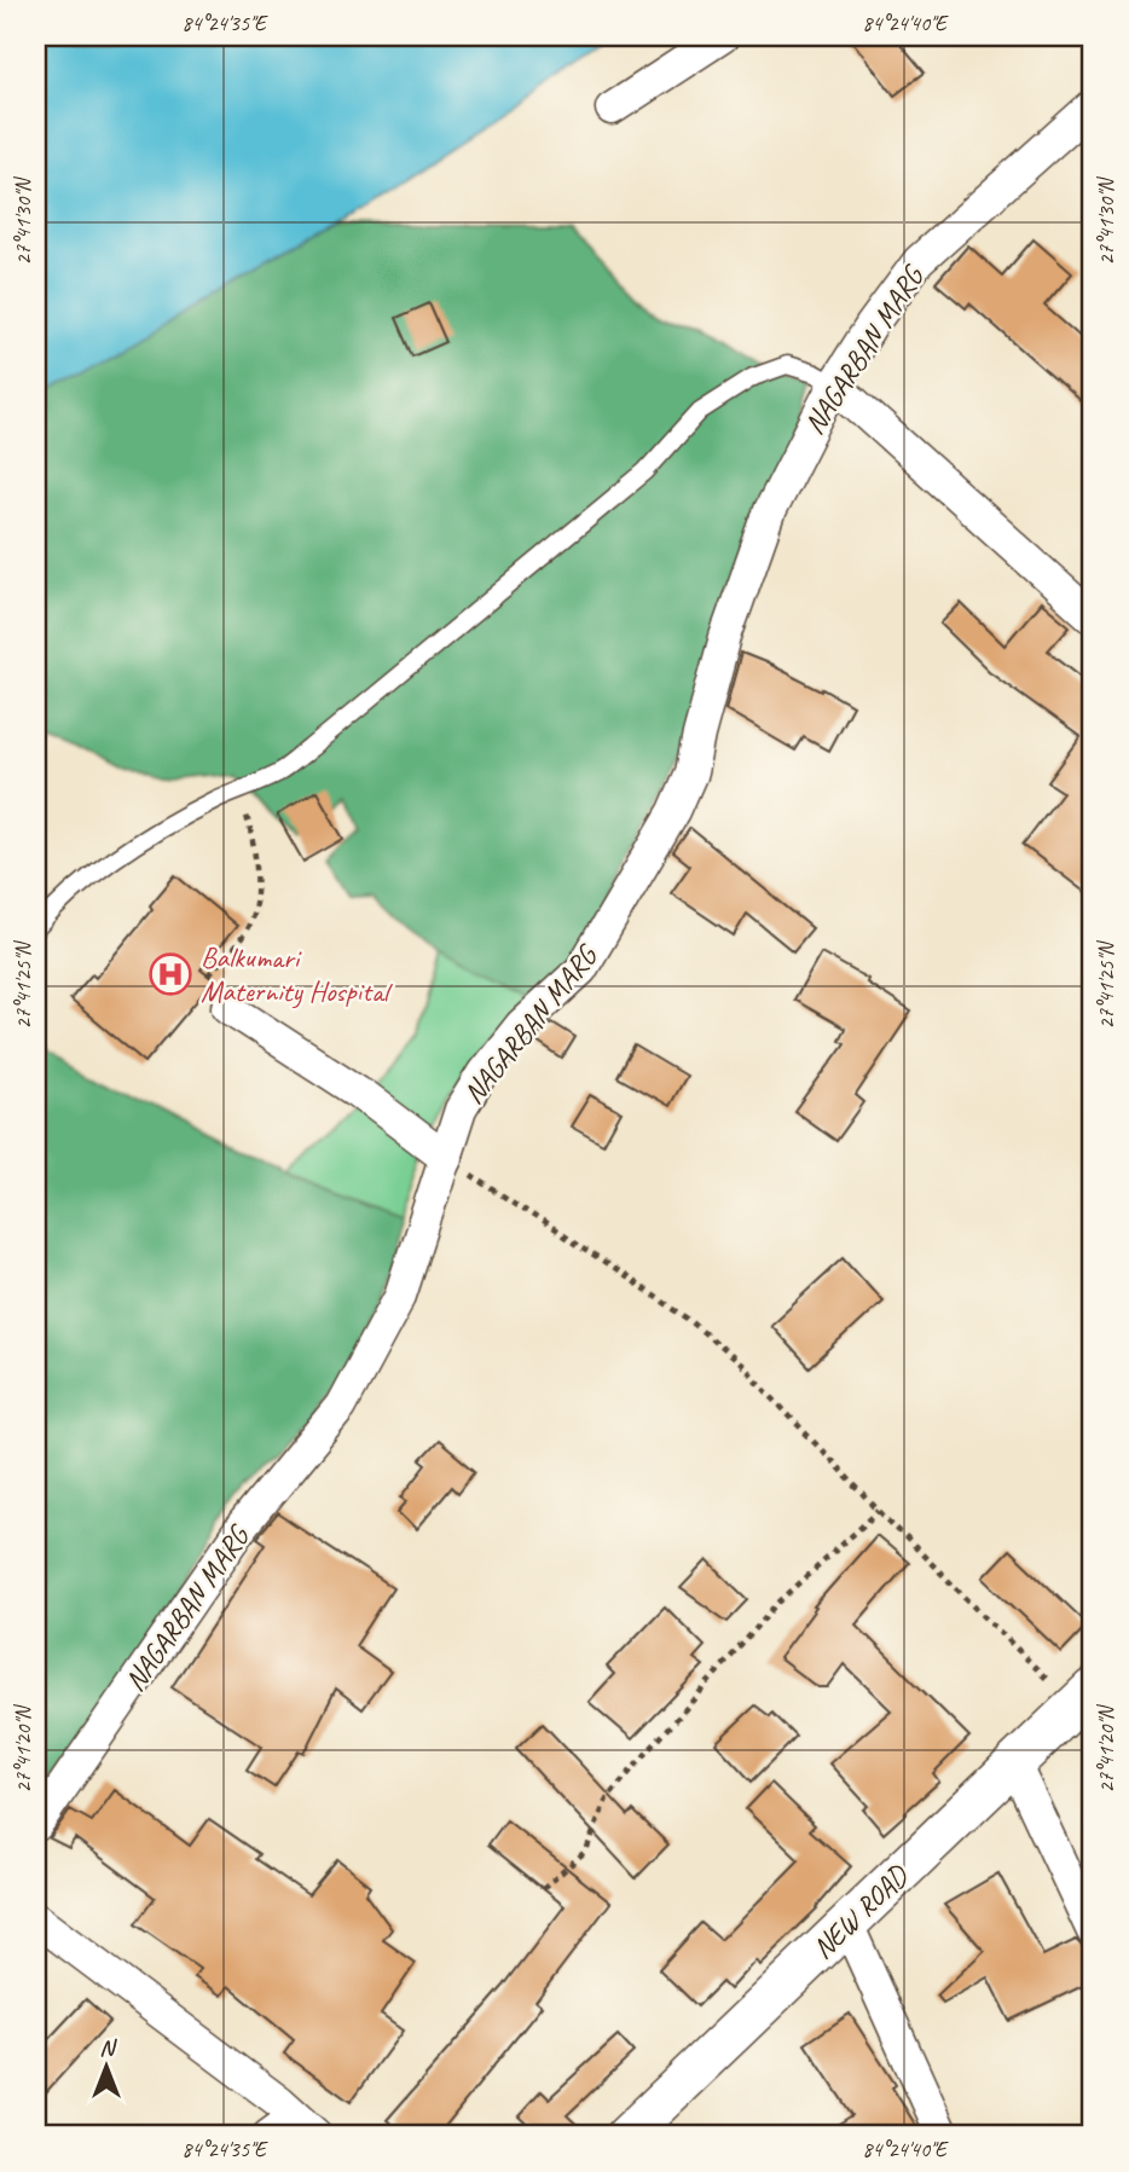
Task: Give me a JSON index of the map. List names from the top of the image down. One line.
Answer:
{"streets":{"street":["NAGARBAN MARG","NEW ROAD"]},"places":{"hospital":["Balkumari Maternity Hospital"]},"north":"top","coordinates":["84°24'35\"E","84°24'40\"E","27°41'30\"N","27°41'25\"N","27°41'20\"N"]}
